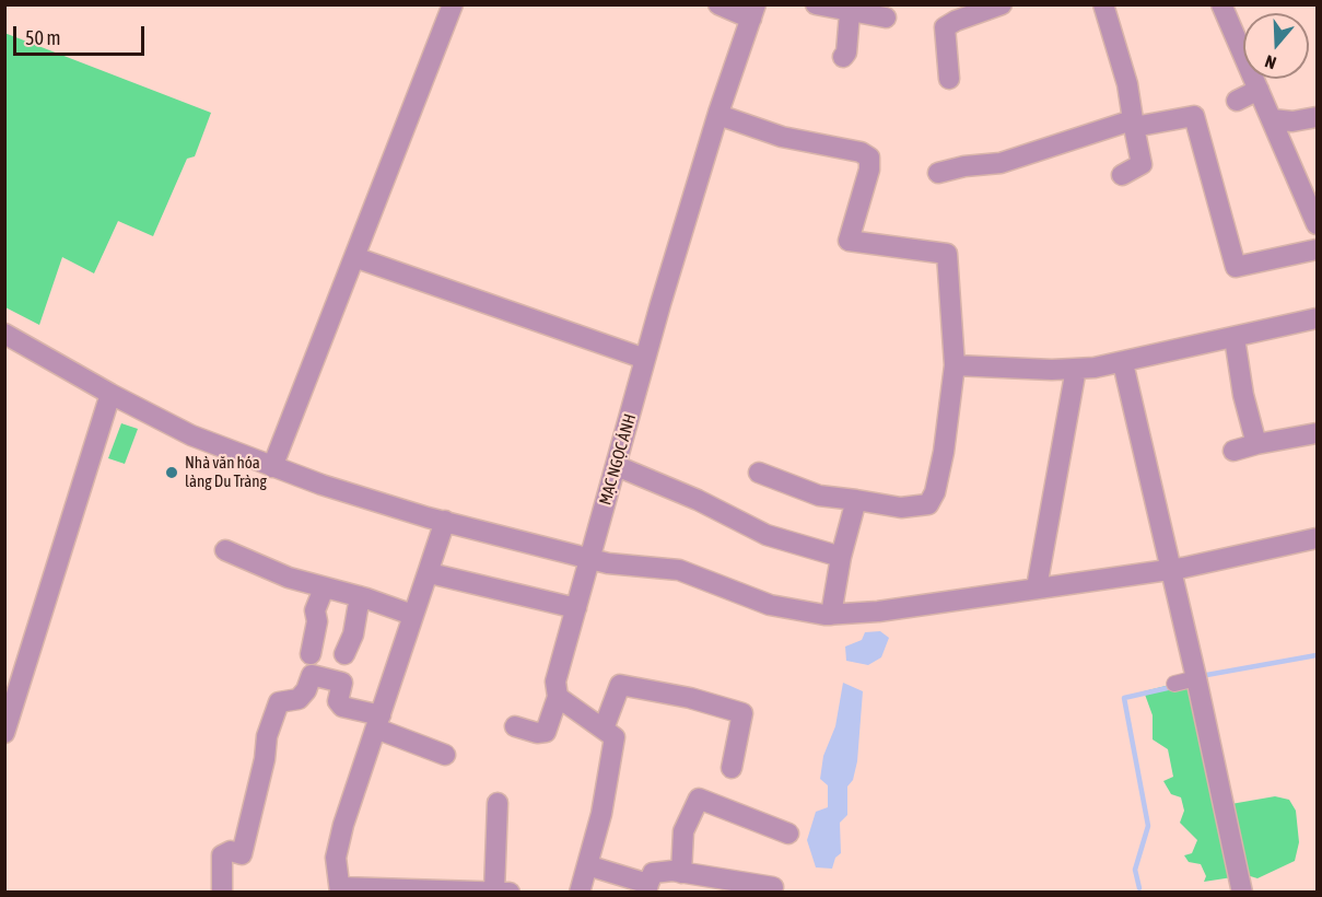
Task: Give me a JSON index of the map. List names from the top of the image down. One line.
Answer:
{"streets":{"street":["MẠC NGỌC ÁNH"]},"places":["Nhà văn hóa làng Du Tràng"],"scale_bar":"50 m","north":"bottom"}
